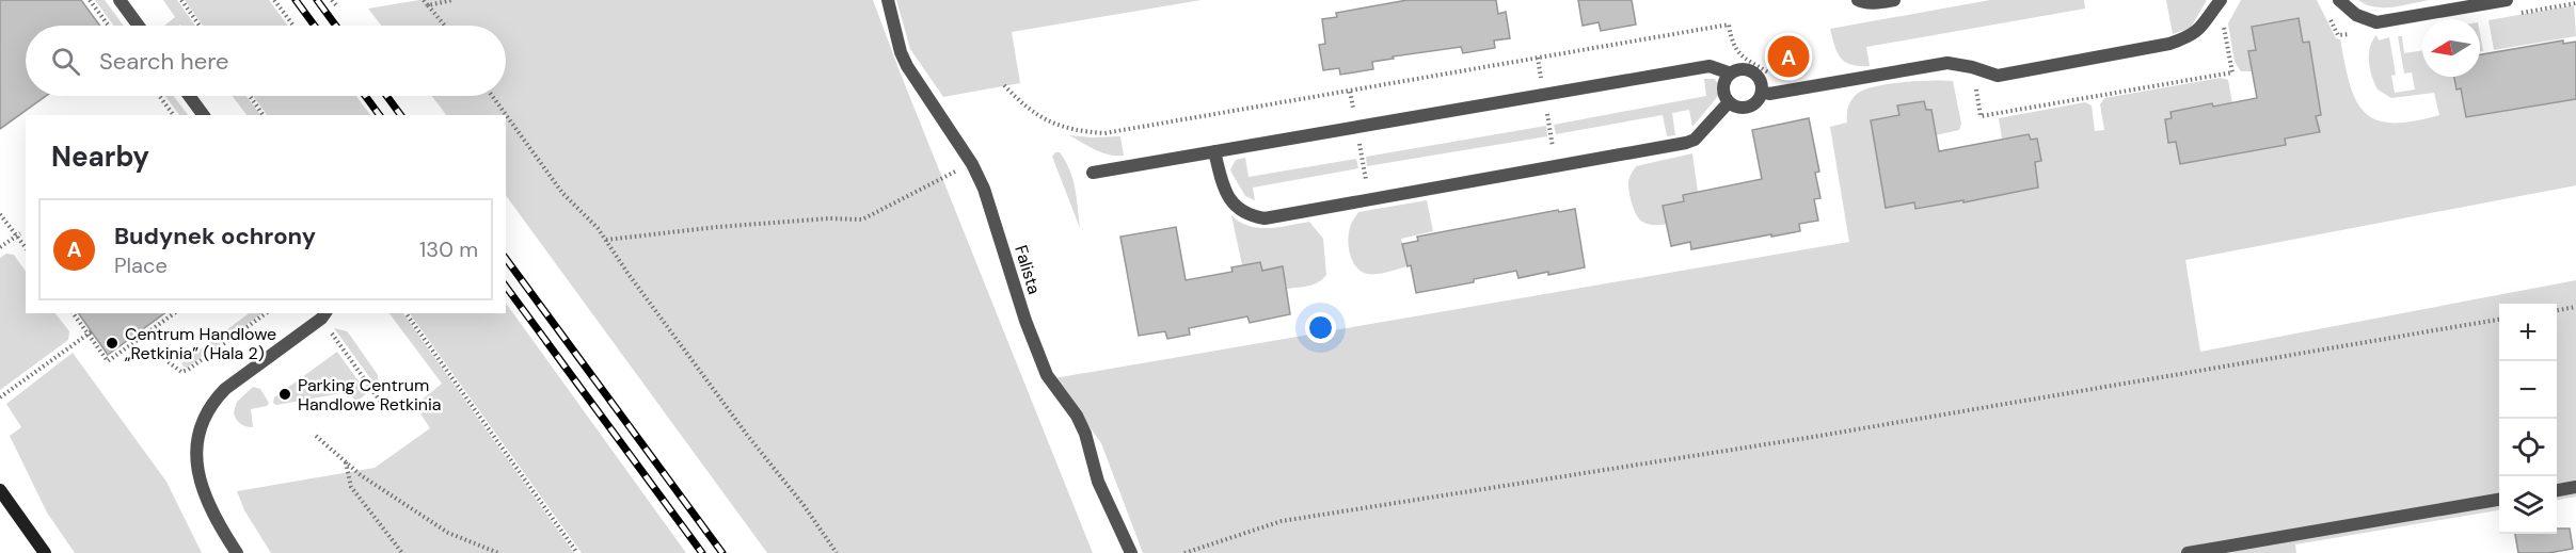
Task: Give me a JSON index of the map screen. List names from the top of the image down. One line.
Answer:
{"streets":{"lane":["Falista"]},"places":["Centrum Handlowe „Retkinia” (Hala 2)","Parking Centrum Handlowe Retkinia"],"north":"left","page":{"search":"Search here","pins":"A","heading":"Nearby","list":[{"mark":"A","name":"Budynek ochrony","note":"Place","value":"130 m"}],"map_buttons":["+","−"]}}
